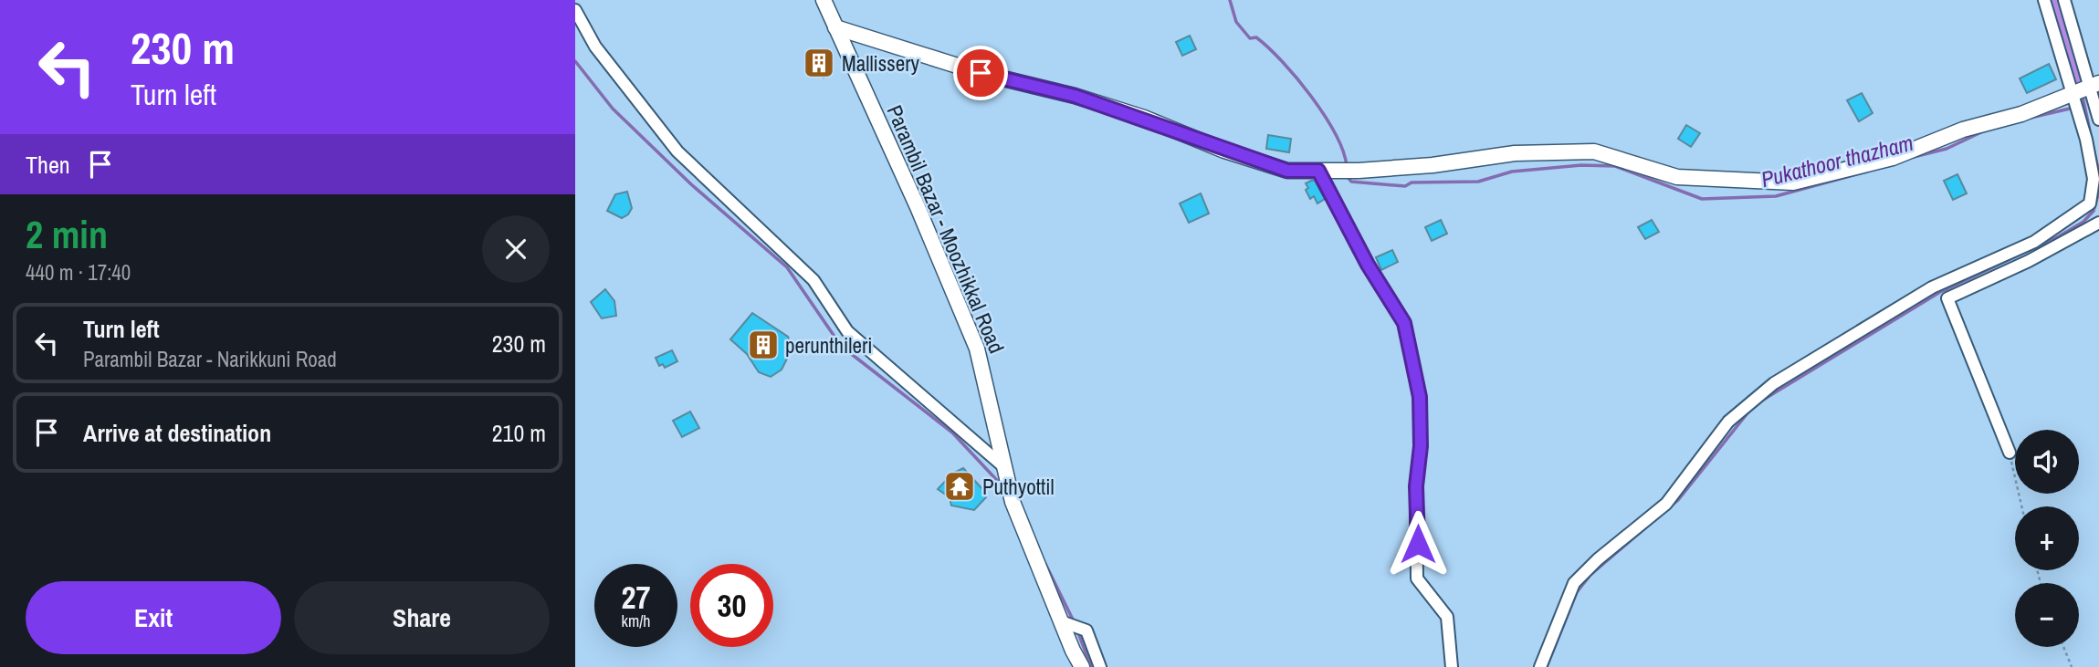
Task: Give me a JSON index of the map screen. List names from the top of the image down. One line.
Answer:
{"streets":{"main road":["Parambil Bazar - Moozhikkal Road"]},"water":["Pukathoor thazham"],"places":{"building":["Mallissery","perunthileri"],"temple":["Puthyottil"]},"page":{"turn":["230 m","Turn left"],"then":"Then","heading":["2 min","440 m · 17:40"],"list":[{"name":"Turn left","note":"Parambil Bazar - Narikkuni Road","value":"230 m"},{"name":"Arrive at destination","value":"210 m"}],"map_buttons":["+","−"],"speed":"27 km/h","limit":"30","buttons":["Exit","Share"]}}
